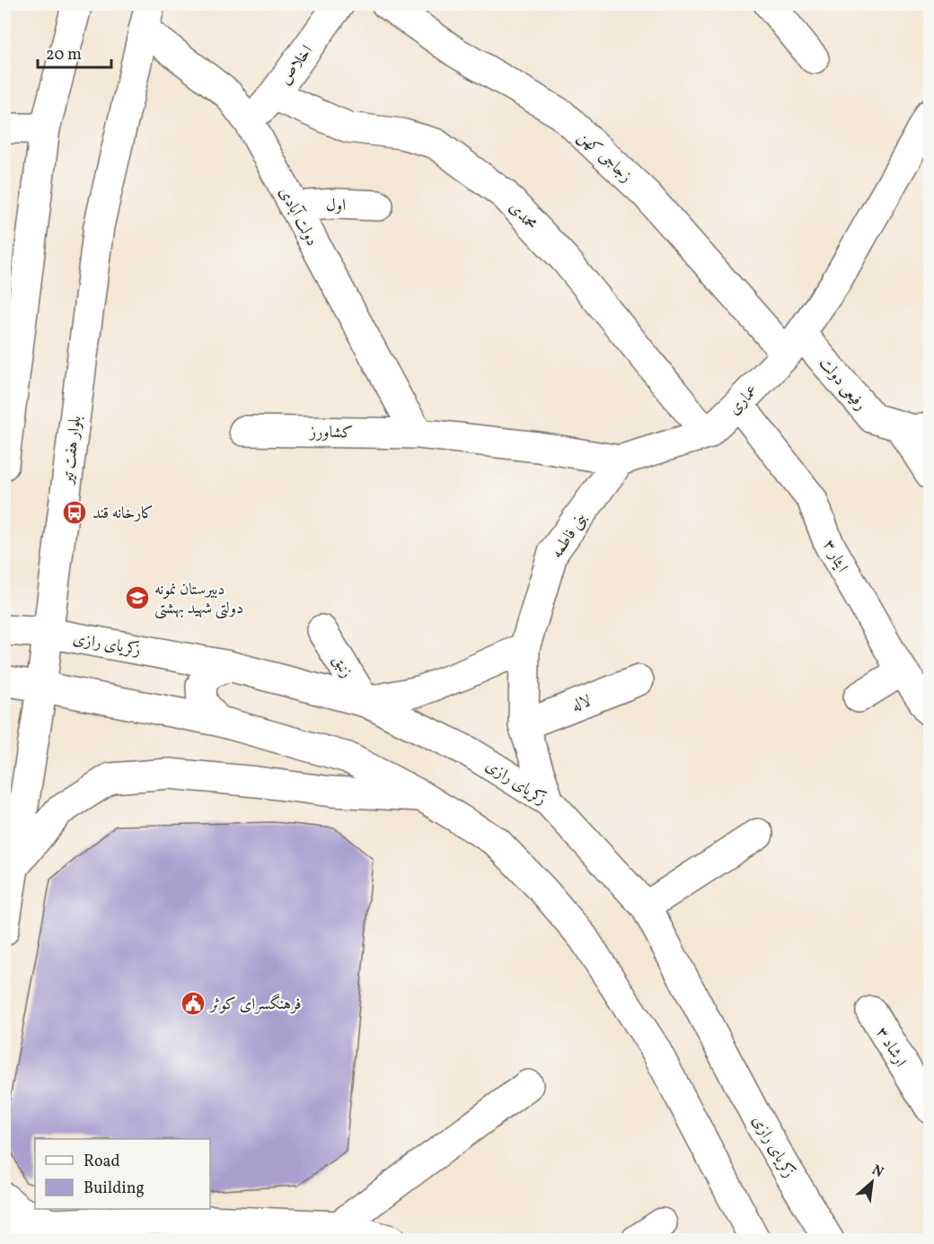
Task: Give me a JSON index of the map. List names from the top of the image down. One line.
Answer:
{"streets":{"street":["اخلاص","زجاجی کهن","اول","محمدی","دولت آبادی","رفیعی دولت","عماری","کشاورز","بلوار هفت تیر","بنی فاطمه","ایثار ۳","زکریای رازی","زنبق","لاله","ارشاد ۳"]},"crossings":[["اخلاص","محمدی"],["اخلاص","دولت آبادی"],["زجاجی کهن","رفیعی دولت"],["زجاجی کهن","عماری"],["اول","دولت آبادی"],["محمدی","عماری"],["دولت آبادی","عماری"],["دولت آبادی","کشاورز"],["دولت آبادی","بلوار هفت تیر"],["رفیعی دولت","عماری"],["عماری","کشاورز"],["عماری","بنی فاطمه"],["عماری","ایثار ۳"],["بلوار هفت تیر","زکریای رازی"],["بنی فاطمه","زکریای رازی"],["بنی فاطمه","لاله"],["زکریای رازی","زنبق"]],"places":{"bus stop":["کارخانه قند"],"school or university":["دبیرستان نمونه دولتی شهید بهشتی"],"public building":["فرهنگسرای کوثر"]},"legend":["Road","Building"],"scale_bar":"20 m","north":"top right"}
